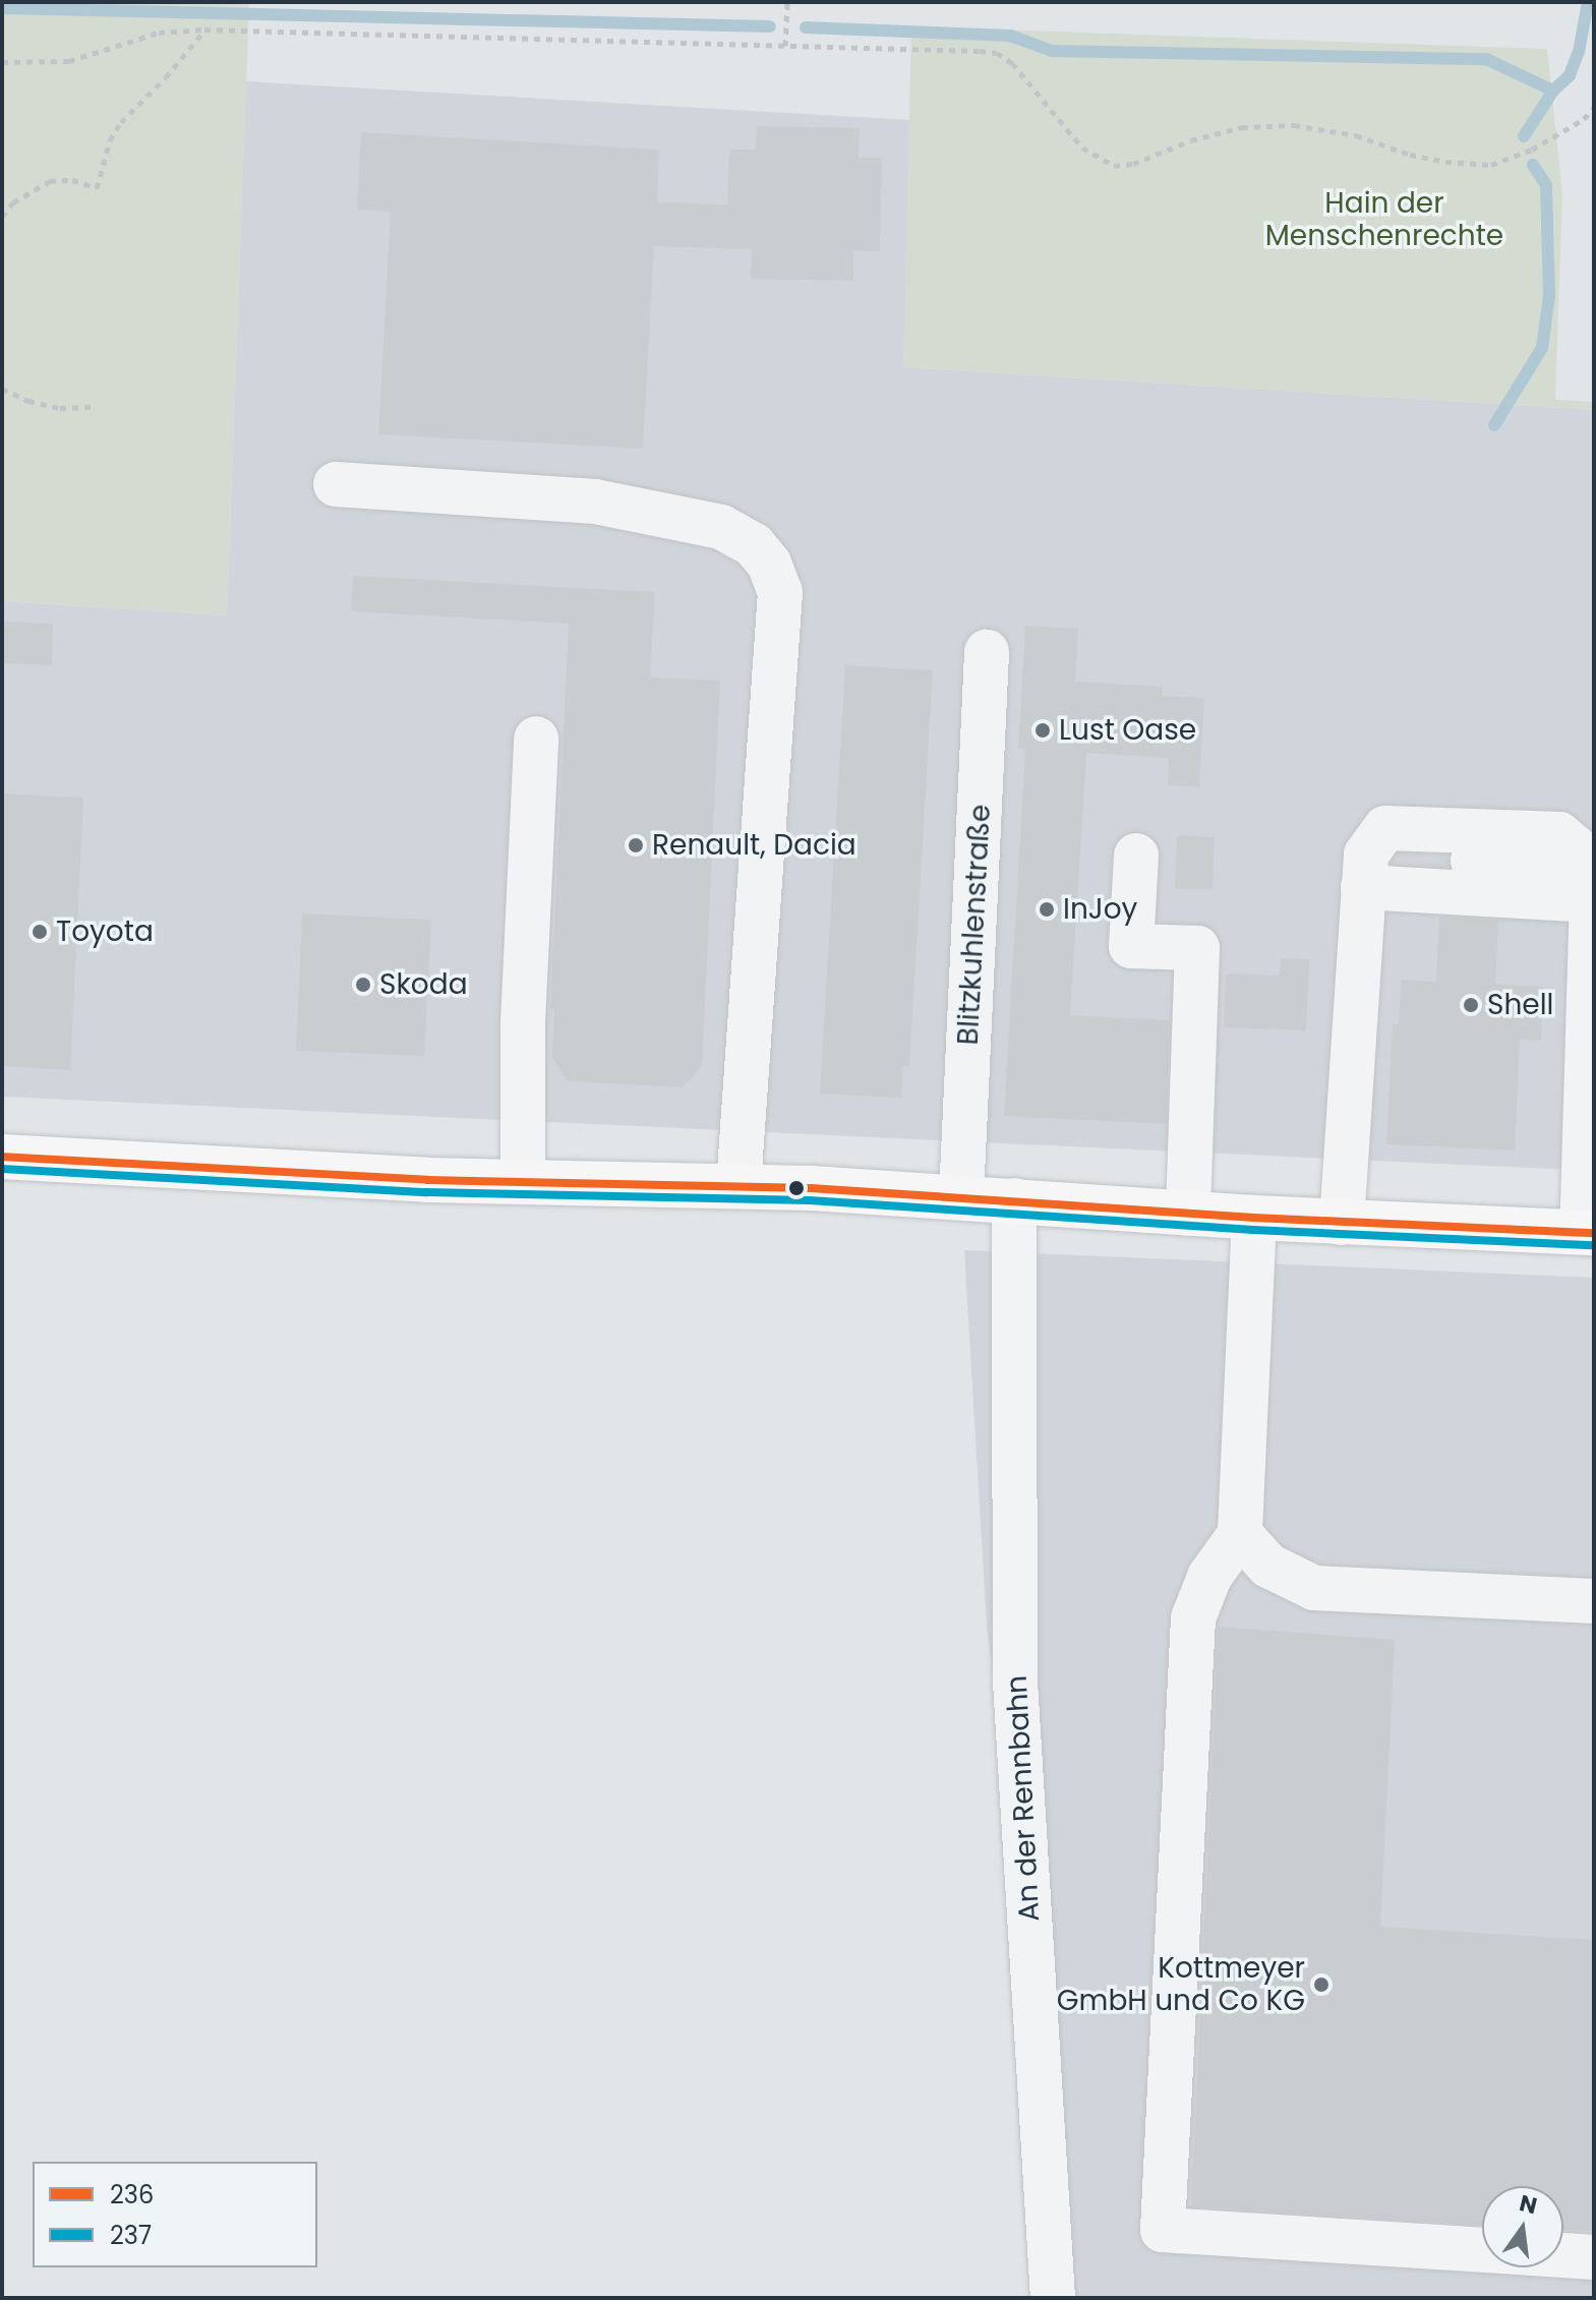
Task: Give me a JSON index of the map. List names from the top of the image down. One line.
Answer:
{"streets":{"lane":["Blitzkuhlenstraße","An der Rennbahn"]},"parks":["Hain der Menschenrechte"],"places":["Lust Oase","Renault, Dacia","InJoy","Toyota","Skoda","Shell","Kottmeyer GmbH und Co KG"],"lines":["transit line 236","transit line 237"],"legend":["236","237"],"north":"top"}
